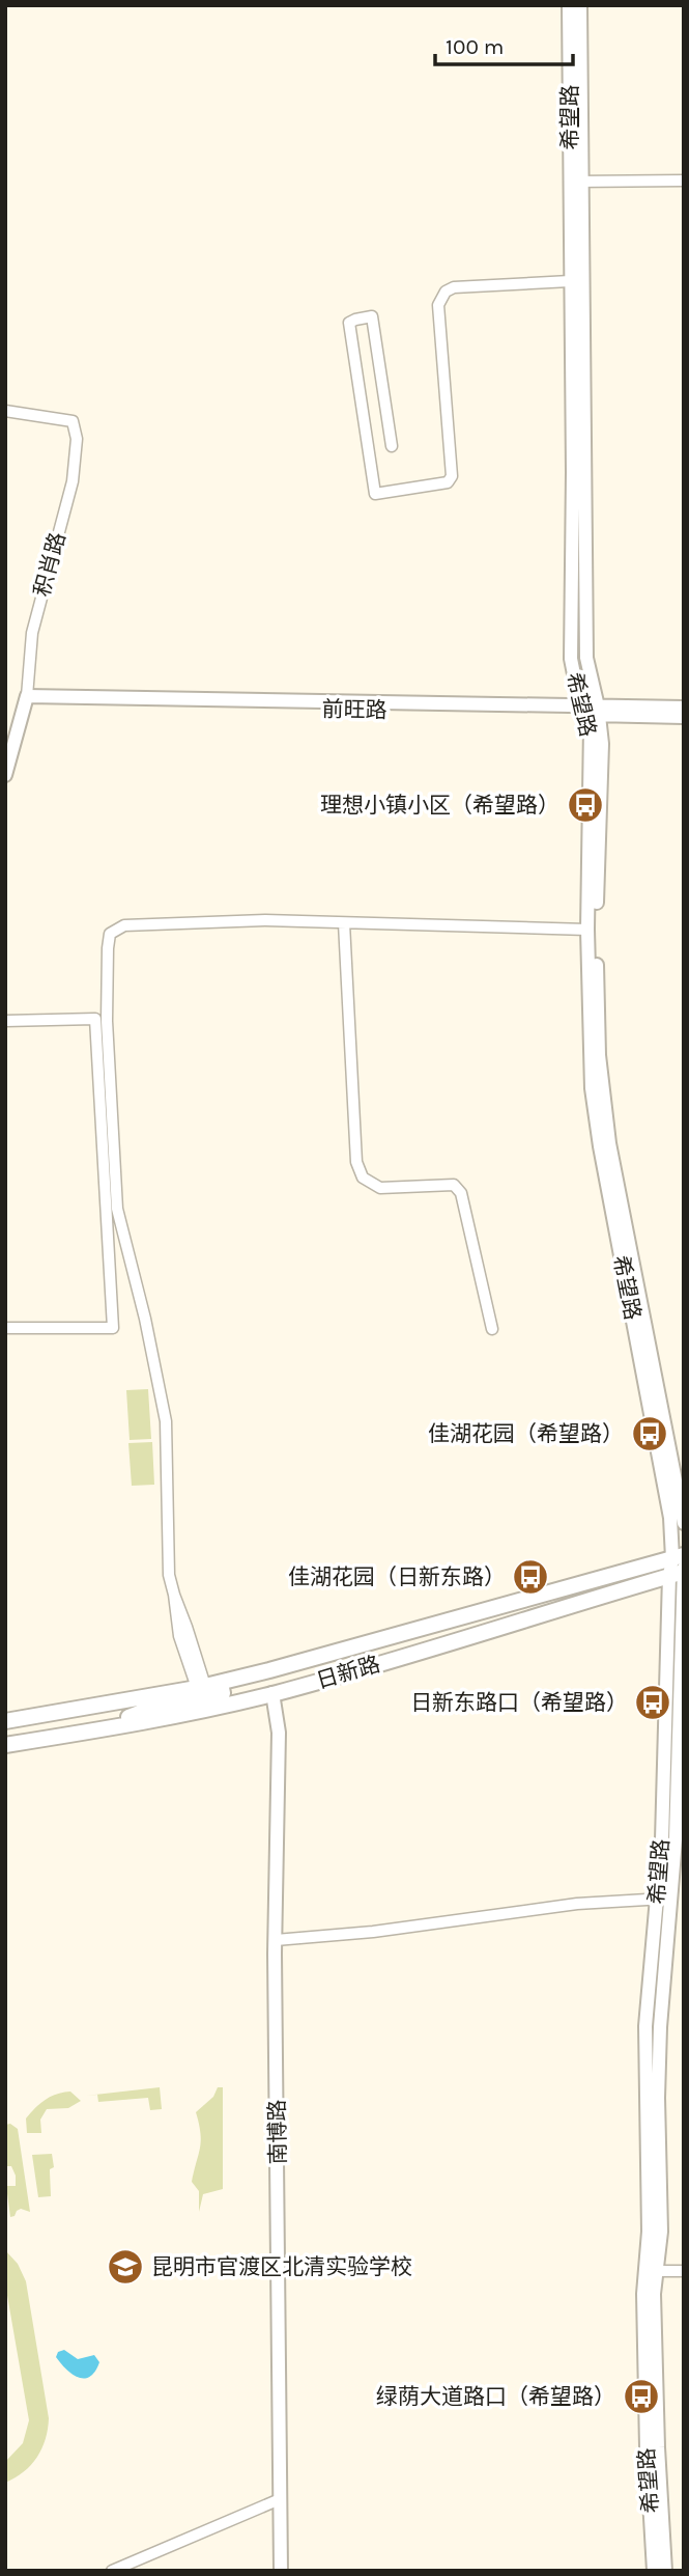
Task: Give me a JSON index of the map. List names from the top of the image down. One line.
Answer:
{"streets":{"main road":["日新路"],"street":["希望路","积肖路","前旺路","南博路"]},"crossings":[["希望路","前旺路"],["希望路","日新路"],["积肖路","前旺路"],["日新路","南博路"]],"places":{"bus stop":["理想小镇小区（希望路）","佳湖花园（希望路）","佳湖花园（日新东路）","日新东路口（希望路）","绿荫大道路口（希望路）"],"school or university":["昆明市官渡区北清实验学校"]},"scale_bar":"100 m"}
